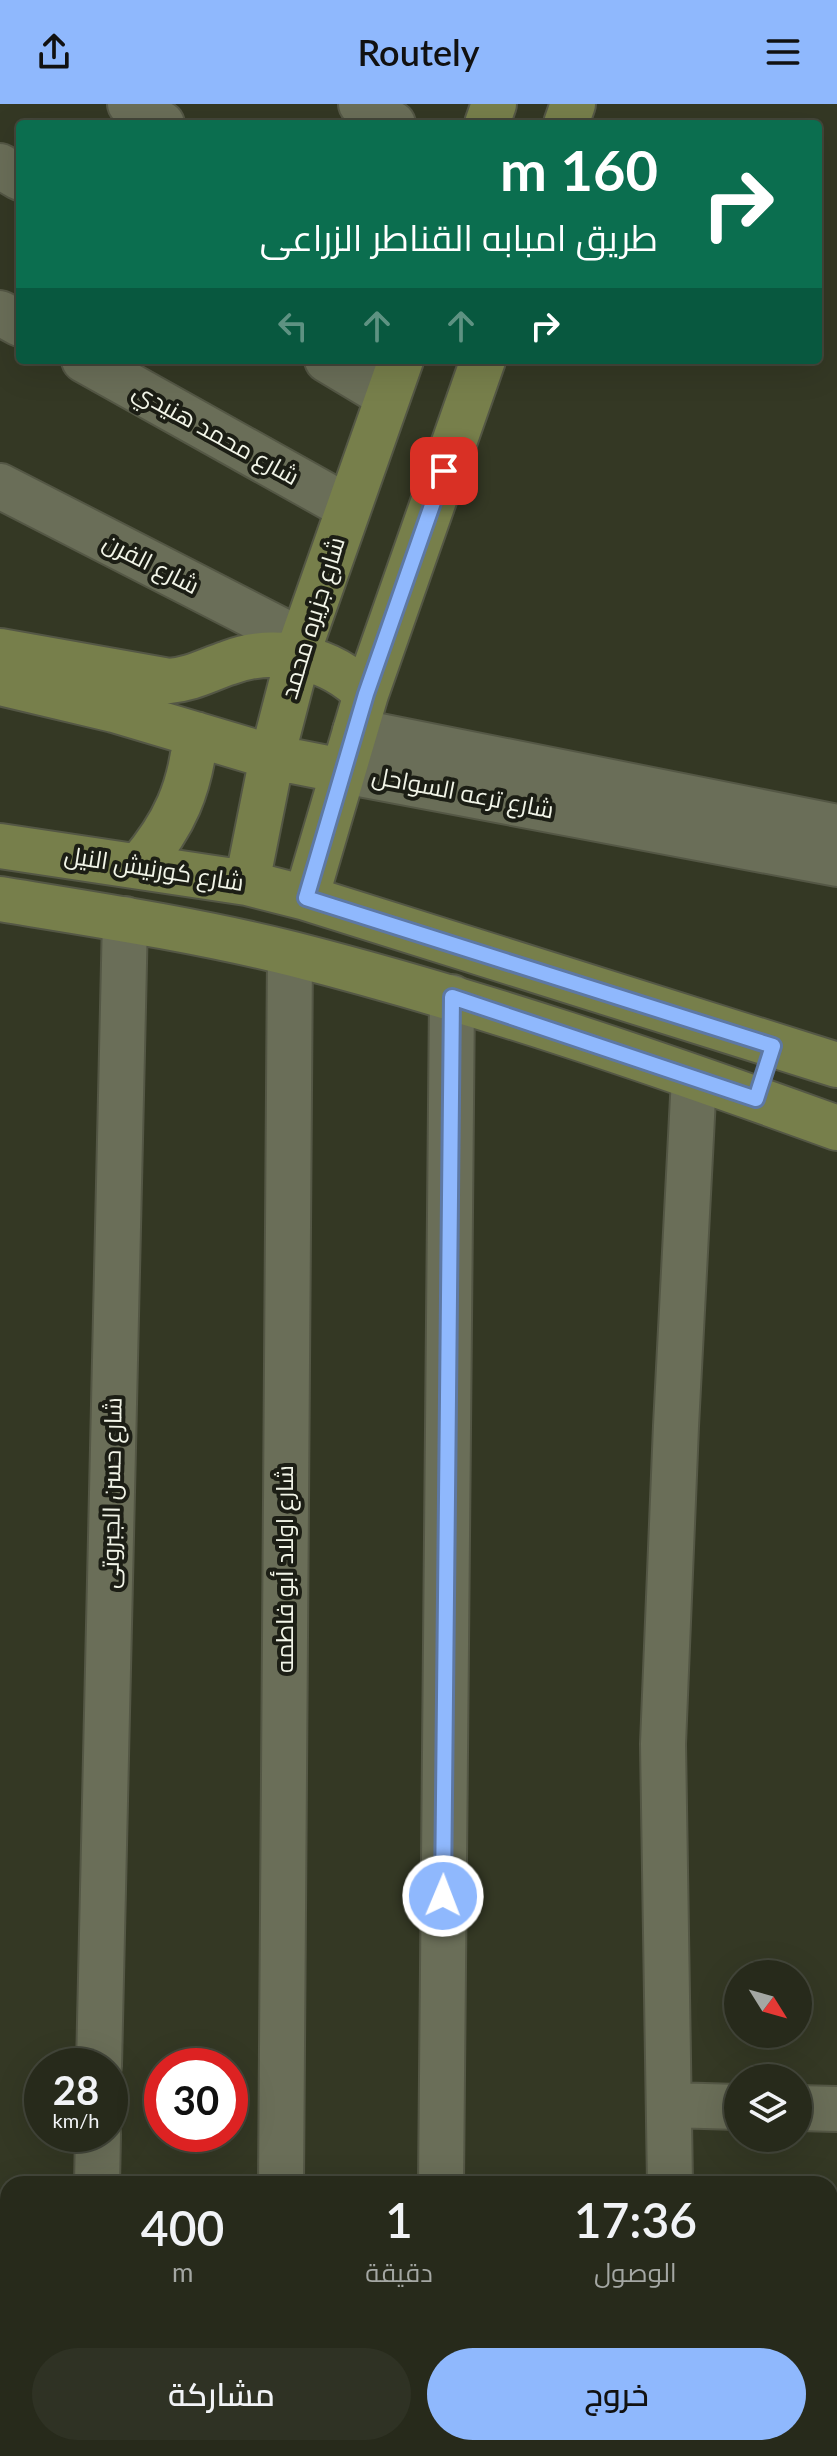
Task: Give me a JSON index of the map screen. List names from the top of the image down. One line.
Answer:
{"streets":{"main road":["شارع جزيره محمد","شارع ترعه السواحل","شارع كورنيش النيل"],"street":["شارع محمد هنيدي","شارع الفرن","شارع حسن الجبروتى","شارع اولاد أبو فاطمه"]},"crossings":[["شارع محمد هنيدي","شارع جزيره محمد"],["شارع الفرن","شارع جزيره محمد"],["شارع الفرن","شارع ترعه السواحل"],["شارع جزيره محمد","شارع ترعه السواحل"],["شارع جزيره محمد","شارع كورنيش النيل"]],"north":"bottom right","page":{"header":"Routely","turn":["160 m","طريق امبابه القناطر الزراعى"],"speed":"28 km/h","limit":"30","eta":["17:36","الوصول","1","دقيقة","400","m"],"buttons":["خروج","مشاركة"]}}
